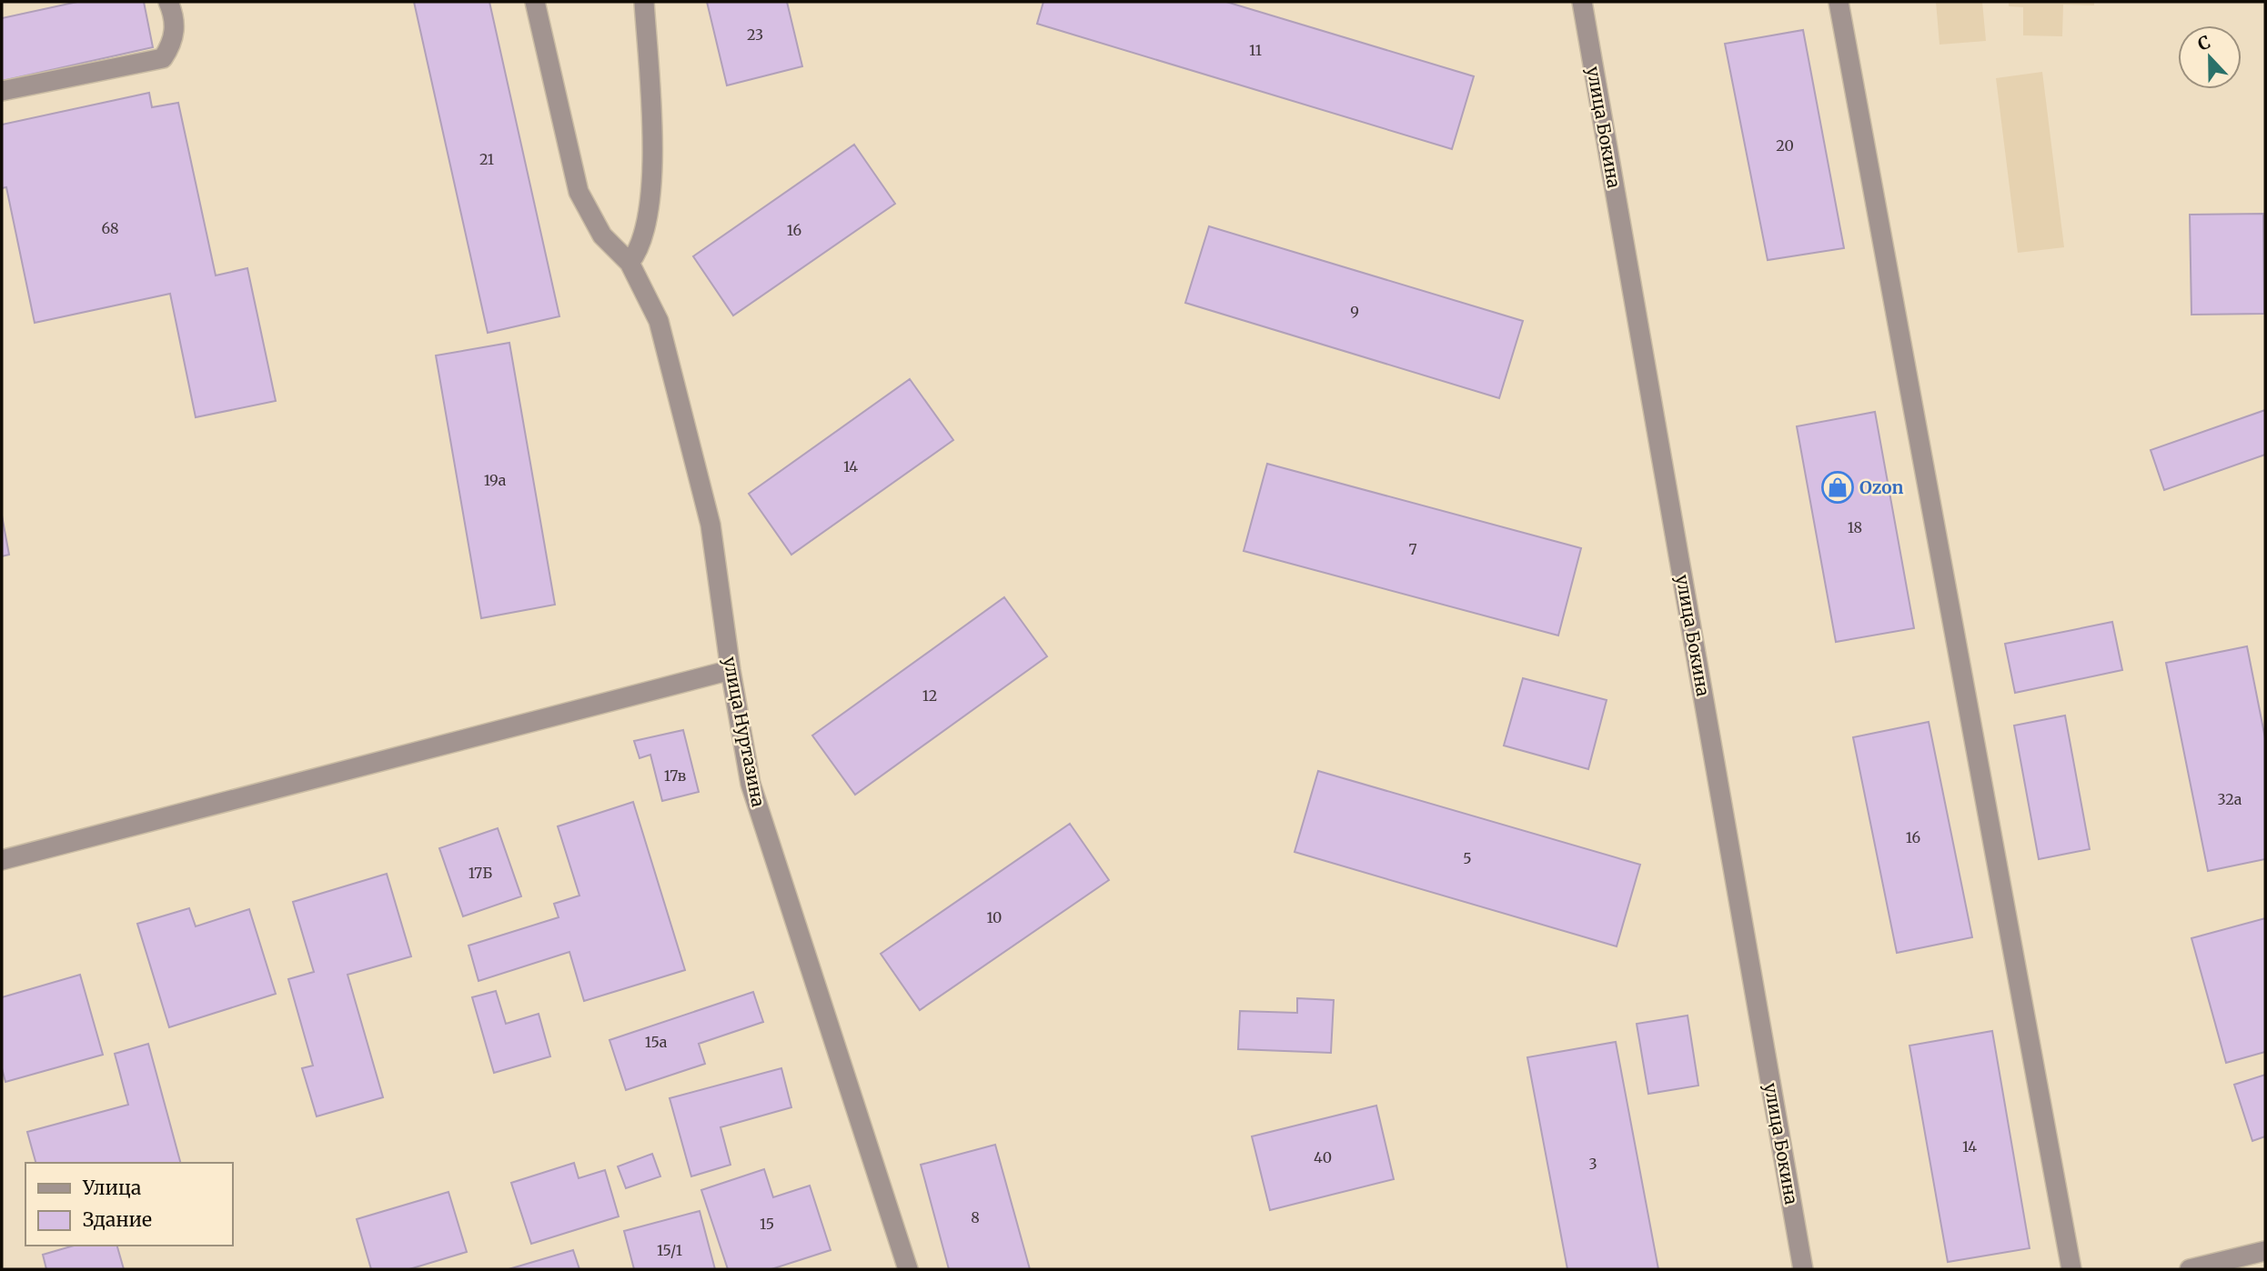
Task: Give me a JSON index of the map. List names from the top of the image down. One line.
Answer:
{"streets":{"street":["улица Бокина","улица Нуртазина"]},"places":{"shop":["Ozon"]},"house_numbers":["23","11","20","21","68","16","9","14","19а","18","7","12","17в","32а","16","5","17Б","10","15а","14","40","3","8","15","15/1"],"legend":["Улица","Здание"],"north":"top"}
